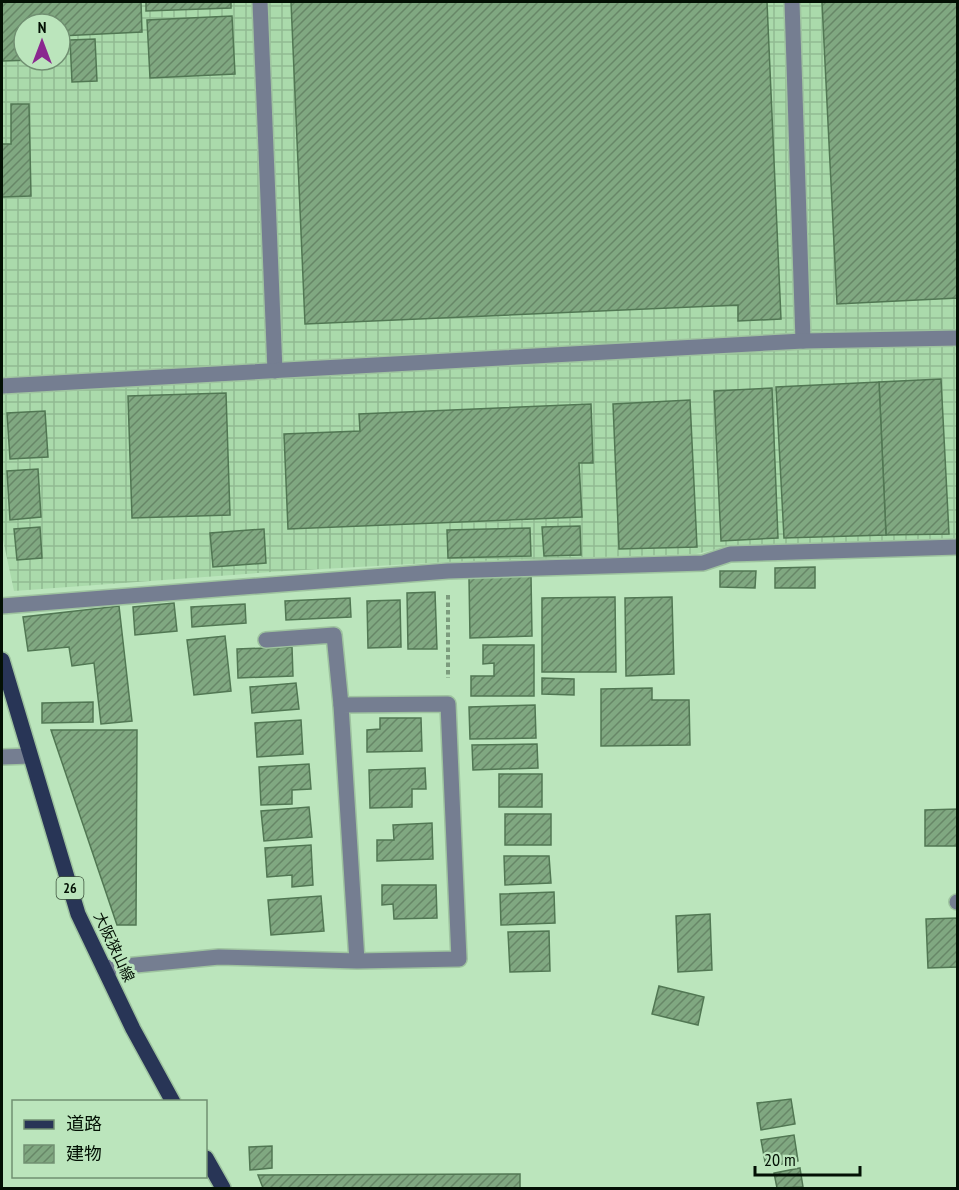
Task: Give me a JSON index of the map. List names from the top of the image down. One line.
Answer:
{"streets":{"main road":["26","大阪狭山線"]},"legend":["道路","建物"],"scale_bar":"20 m","north":"top"}
